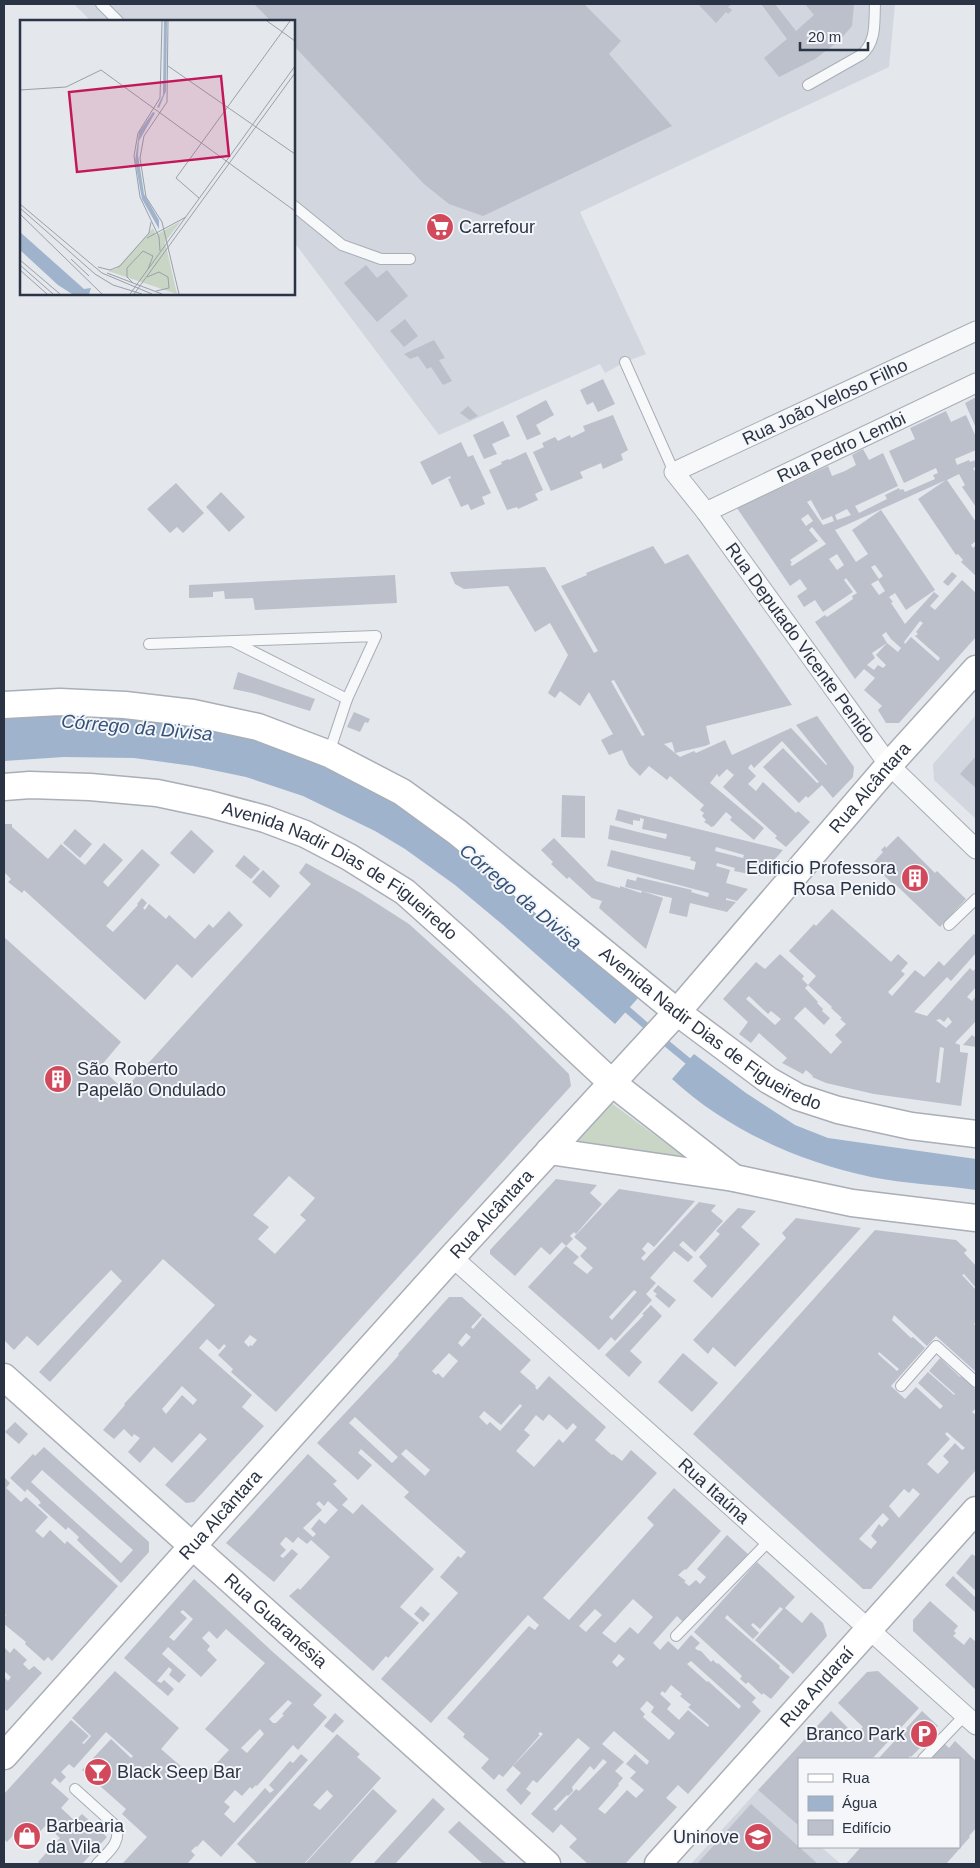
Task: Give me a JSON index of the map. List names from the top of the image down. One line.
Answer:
{"streets":{"street":["Rua João Veloso Filho","Rua Pedro Lembi","Rua Deputado Vicente Penido","Rua Alcântara","Avenida Nadir Dias de Figueiredo","Rua Itaúna","Rua Guaranésia","Rua Andaraí"]},"crossings":[["Rua João Veloso Filho","Rua Deputado Vicente Penido"],["Rua Pedro Lembi","Rua Deputado Vicente Penido"],["Rua Deputado Vicente Penido","Rua Alcântara"],["Rua Alcântara","Avenida Nadir Dias de Figueiredo"],["Rua Alcântara","Rua Itaúna"],["Rua Alcântara","Rua Guaranésia"],["Rua Itaúna","Rua Andaraí"]],"water":["Córrego da Divisa"],"places":{"supermarket":["Carrefour"],"building":["Edificio Professora Rosa Penido","São Roberto Papelão Ondulado"],"parking":["Branco Park"],"bar":["Black Seep Bar"],"shop":["Barbearia da Vila"],"school or university":["Uninove"]},"legend":["Rua","Água","Edifício"],"scale_bar":"20 m"}
